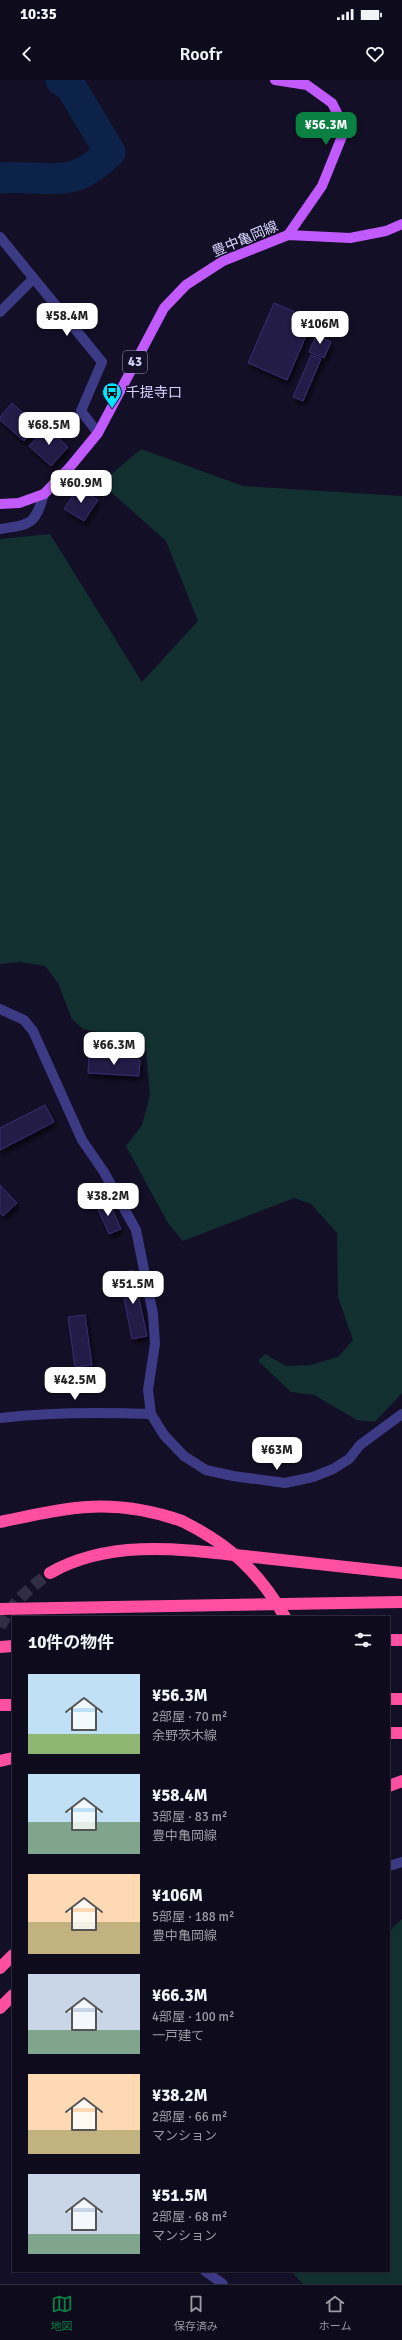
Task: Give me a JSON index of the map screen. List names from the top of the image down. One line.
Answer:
{"streets":{"main road":["豊中亀岡線","43"]},"places":{"bus stop":["千提寺口"]},"page":{"status":"10:35","header":"Roofr","price":["¥56.3M","¥58.4M","¥106M","¥68.5M","¥60.9M","¥66.3M","¥38.2M","¥51.5M","¥42.5M","¥63M"],"heading":"10件の物件","list":[{"name":"¥56.3M","note":"2部屋 · 70 m² · 余野茨木線"},{"name":"¥58.4M","note":"3部屋 · 83 m² · 豊中亀岡線"},{"name":"¥106M","note":"5部屋 · 188 m² · 豊中亀岡線"},{"name":"¥66.3M","note":"4部屋 · 100 m² · 一戸建て"},{"name":"¥38.2M","note":"2部屋 · 66 m² · マンション"},{"name":"¥51.5M","note":"2部屋 · 68 m² · マンション"}],"tabs":["地図","保存済み","ホーム"]}}
